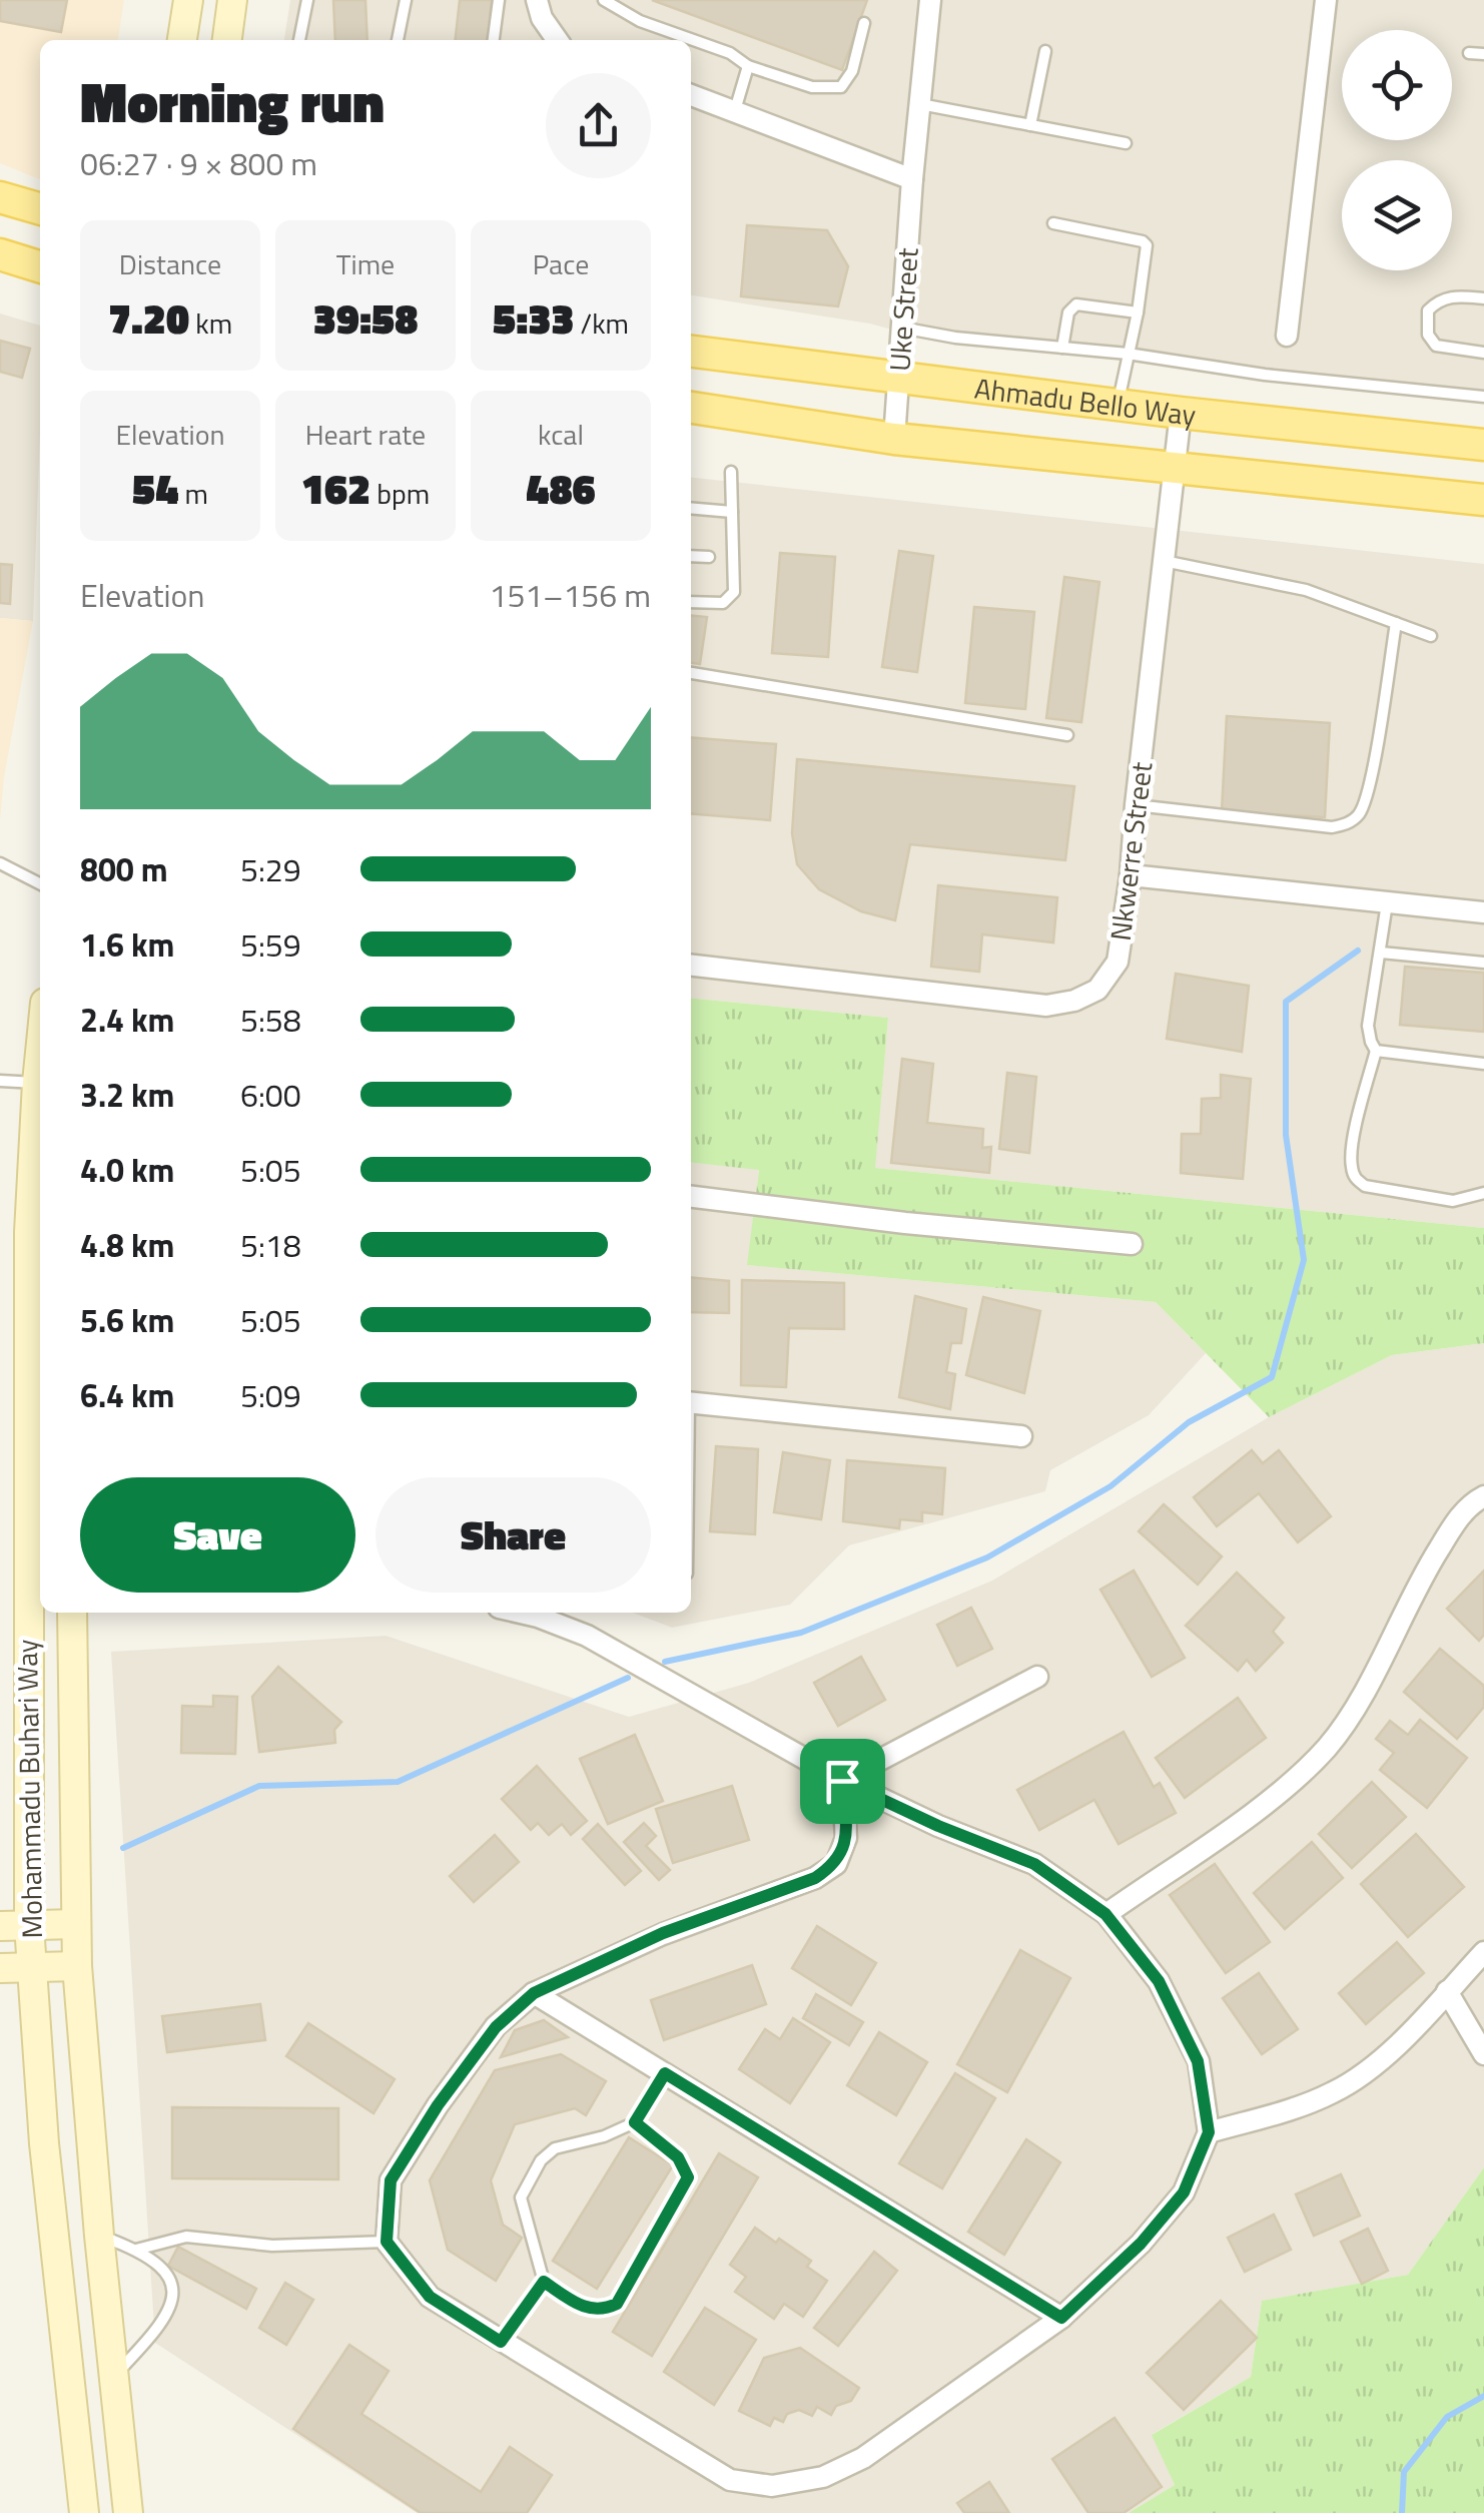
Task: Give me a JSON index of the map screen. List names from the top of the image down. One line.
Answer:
{"streets":{"main road":["Ahmadu Bello Way","Mohammadu Buhari Way"],"street":["Uke Street","Nkwerre Street"]},"crossings":[["Uke Street","Ahmadu Bello Way"],["Ahmadu Bello Way","Nkwerre Street"]],"page":{"heading":["Morning run","06:27 · 9 × 800 m"],"stats":[["Distance","7.20 km"],["Time","39:58"],["Pace","5:33 /km"],["Elevation","54 m"],["Heart rate","162 bpm"],["kcal","486"]],"chart":["Elevation","151–156 m"],"list":[{"name":"800 m","note":"5:29"},{"name":"1.6 km","note":"5:59"},{"name":"2.4 km","note":"5:58"},{"name":"3.2 km","note":"6:00"},{"name":"4.0 km","note":"5:05"},{"name":"4.8 km","note":"5:18"},{"name":"5.6 km","note":"5:05"},{"name":"6.4 km","note":"5:09"}],"buttons":["Save","Share"]}}
